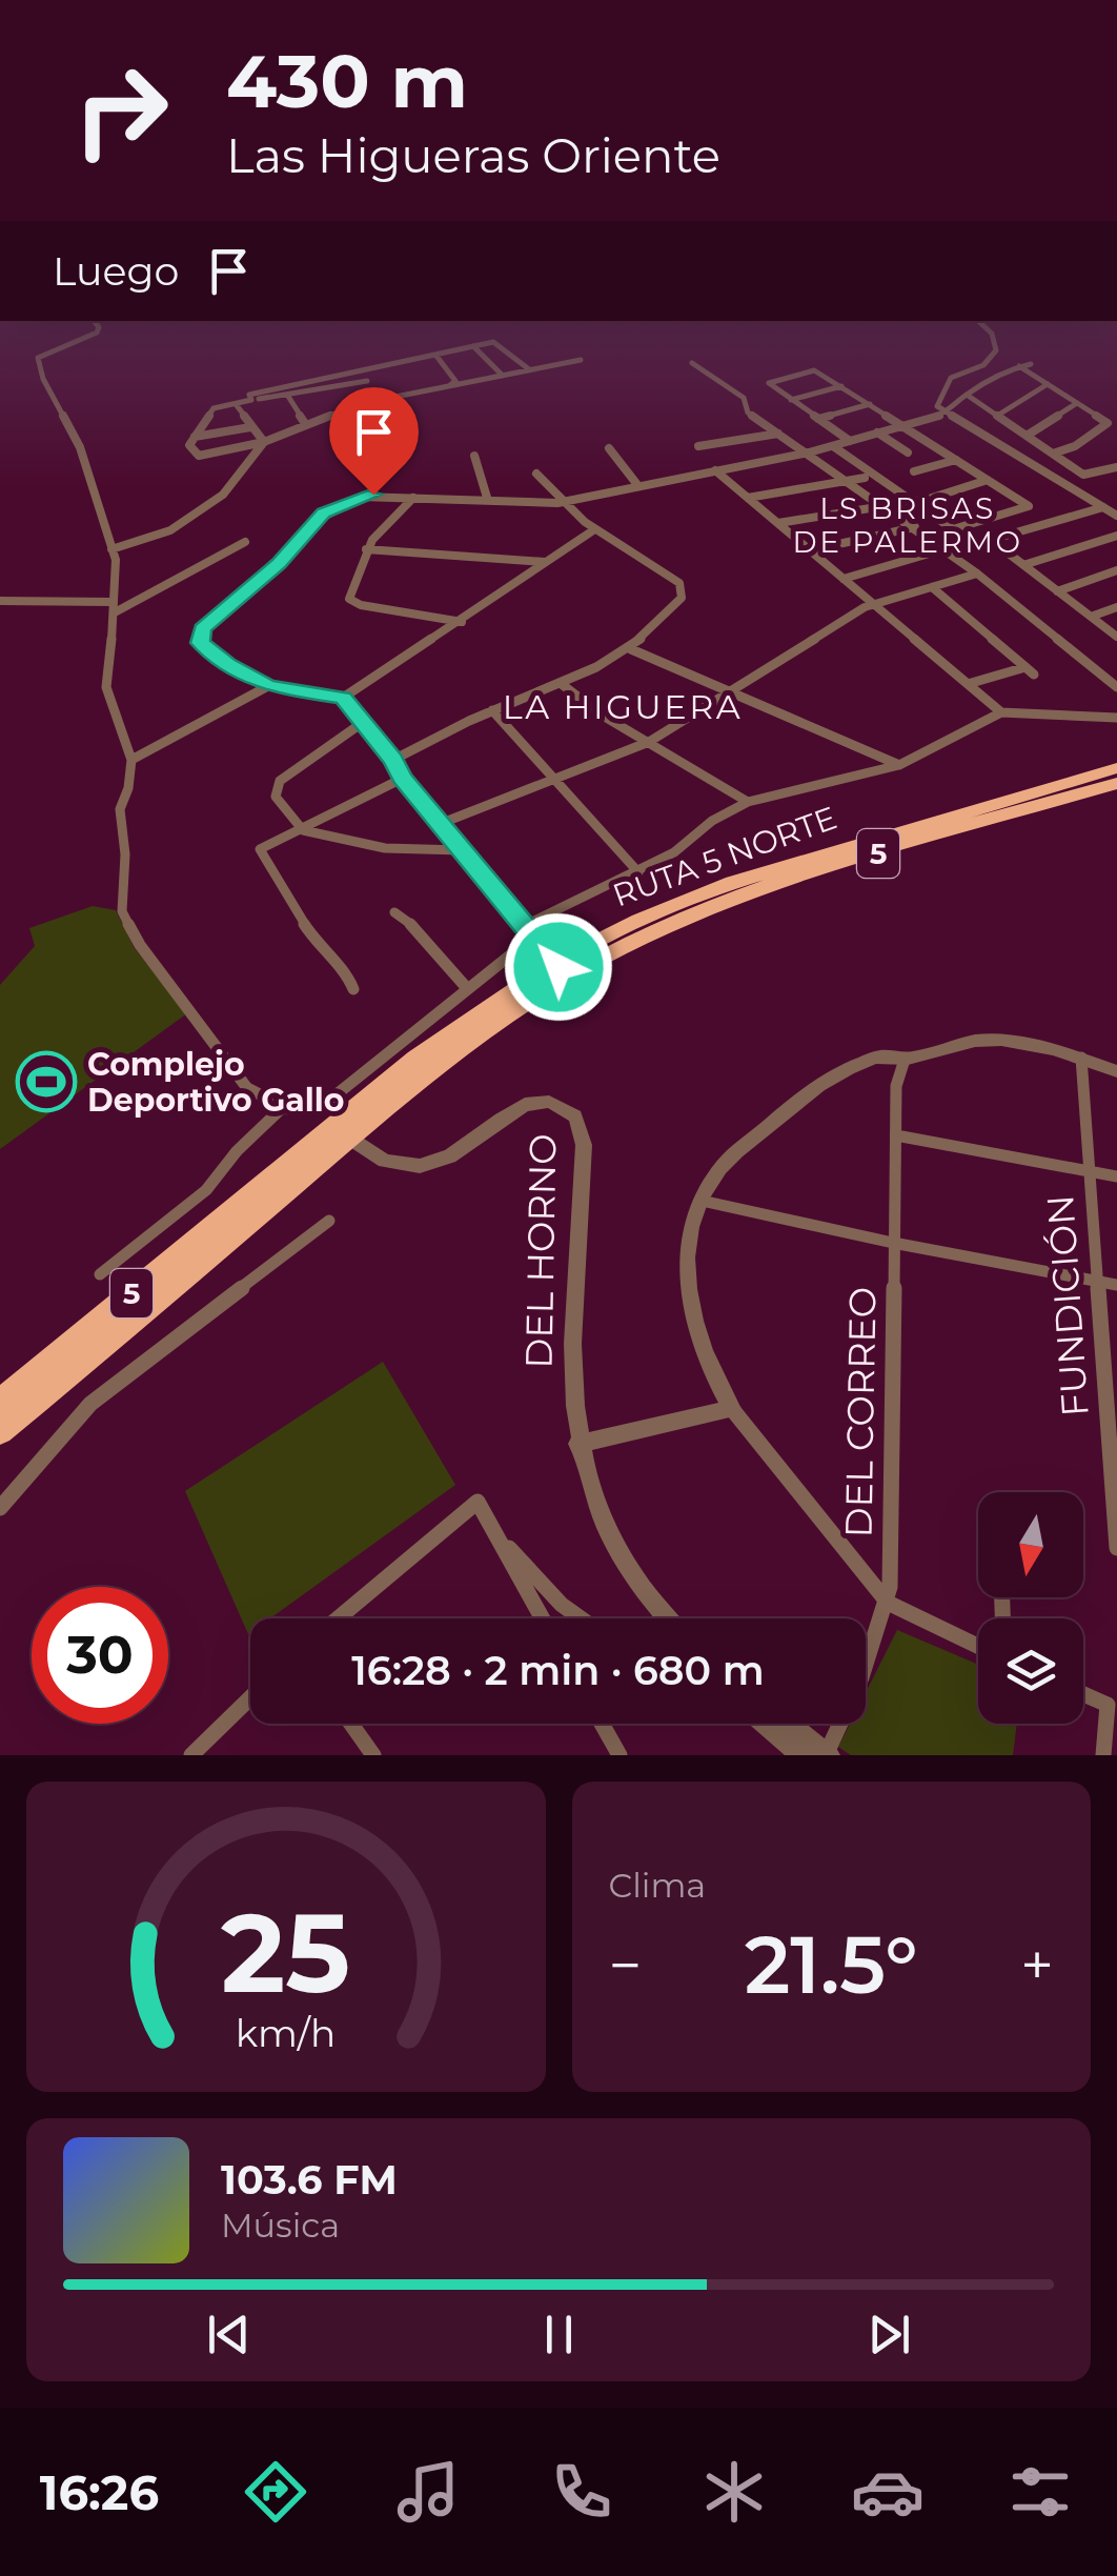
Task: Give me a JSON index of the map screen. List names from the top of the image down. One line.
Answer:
{"streets":{"highway":["5","RUTA 5 NORTE"],"street":["DEL HORNO","FUNDICIÓN","DEL CORREO"]},"crossings":[["RUTA 5 NORTE","DEL HORNO"]],"districts":["LS BRISAS DE PALERMO","LA HIGUERA"],"places":{"sports":["Complejo Deportivo Gallo"]},"north":"bottom","page":{"turn":["430 m","Las Higueras Oriente"],"then":"Luego","limit":"30","trip":"16:28 · 2 min · 680 m","tile":"Clima","heat":["−","21.5°","+"],"song":["103.6 FM","Música"],"tabs":"16:26","gauge":["25","km/h"]}}
